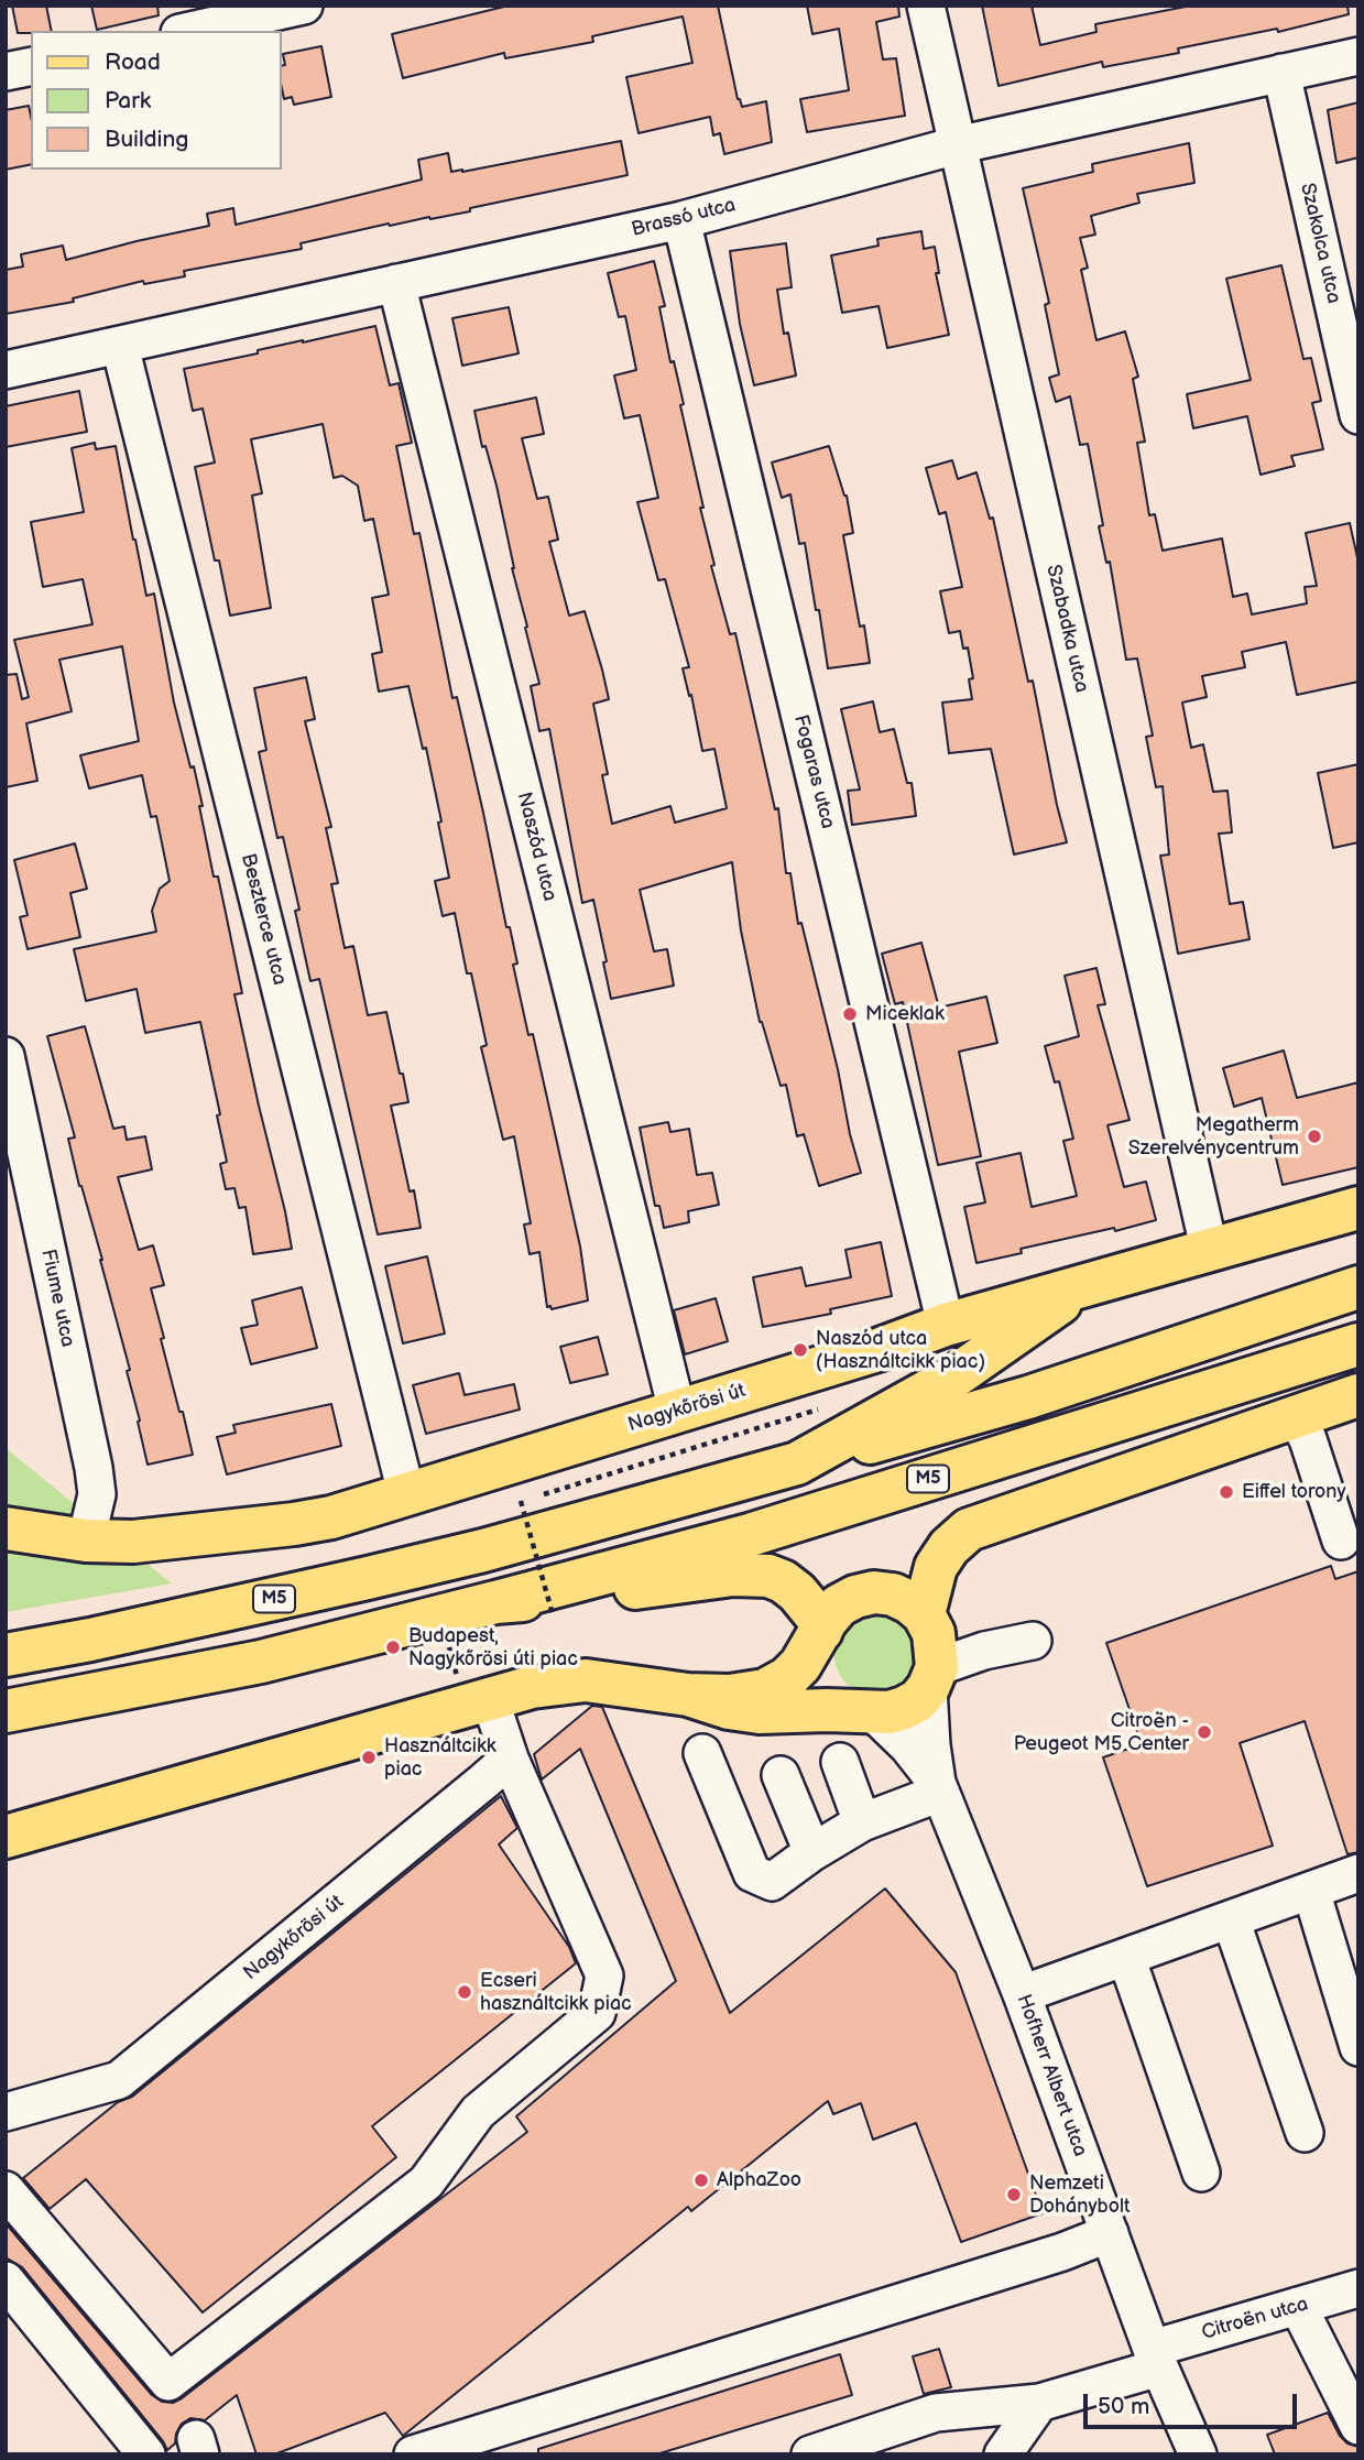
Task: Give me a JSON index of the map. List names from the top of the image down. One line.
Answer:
{"streets":{"main road":["Nagykőrösi út","M5"],"street":["Brassó utca","Szakolca utca","Szabadka utca","Fogaras utca","Naszód utca","Beszterce utca","Fiume utca","Hofherr Albert utca","Citroën utca"]},"crossings":[["Brassó utca","Szakolca utca"],["Brassó utca","Szabadka utca"],["Brassó utca","Fogaras utca"],["Brassó utca","Naszód utca"],["Brassó utca","Beszterce utca"],["Szabadka utca","Nagykőrösi út"],["Fogaras utca","Nagykőrösi út"],["Naszód utca","Nagykőrösi út"],["Beszterce utca","Nagykőrösi út"],["Fiume utca","Nagykőrösi út"],["Hofherr Albert utca","Citroën utca"]],"places":["Miceklak","Megatherm Szerelvénycentrum","Naszód utca (Használtcikk piac)","Eiffel torony","Budapest, Nagykőrösi úti piac","Citroën - Peugeot M5 Center","Használtcikk piac","Ecseri használtcikk piac","AlphaZoo","Nemzeti Dohánybolt"],"legend":["Road","Park","Building"],"scale_bar":"50 m"}
